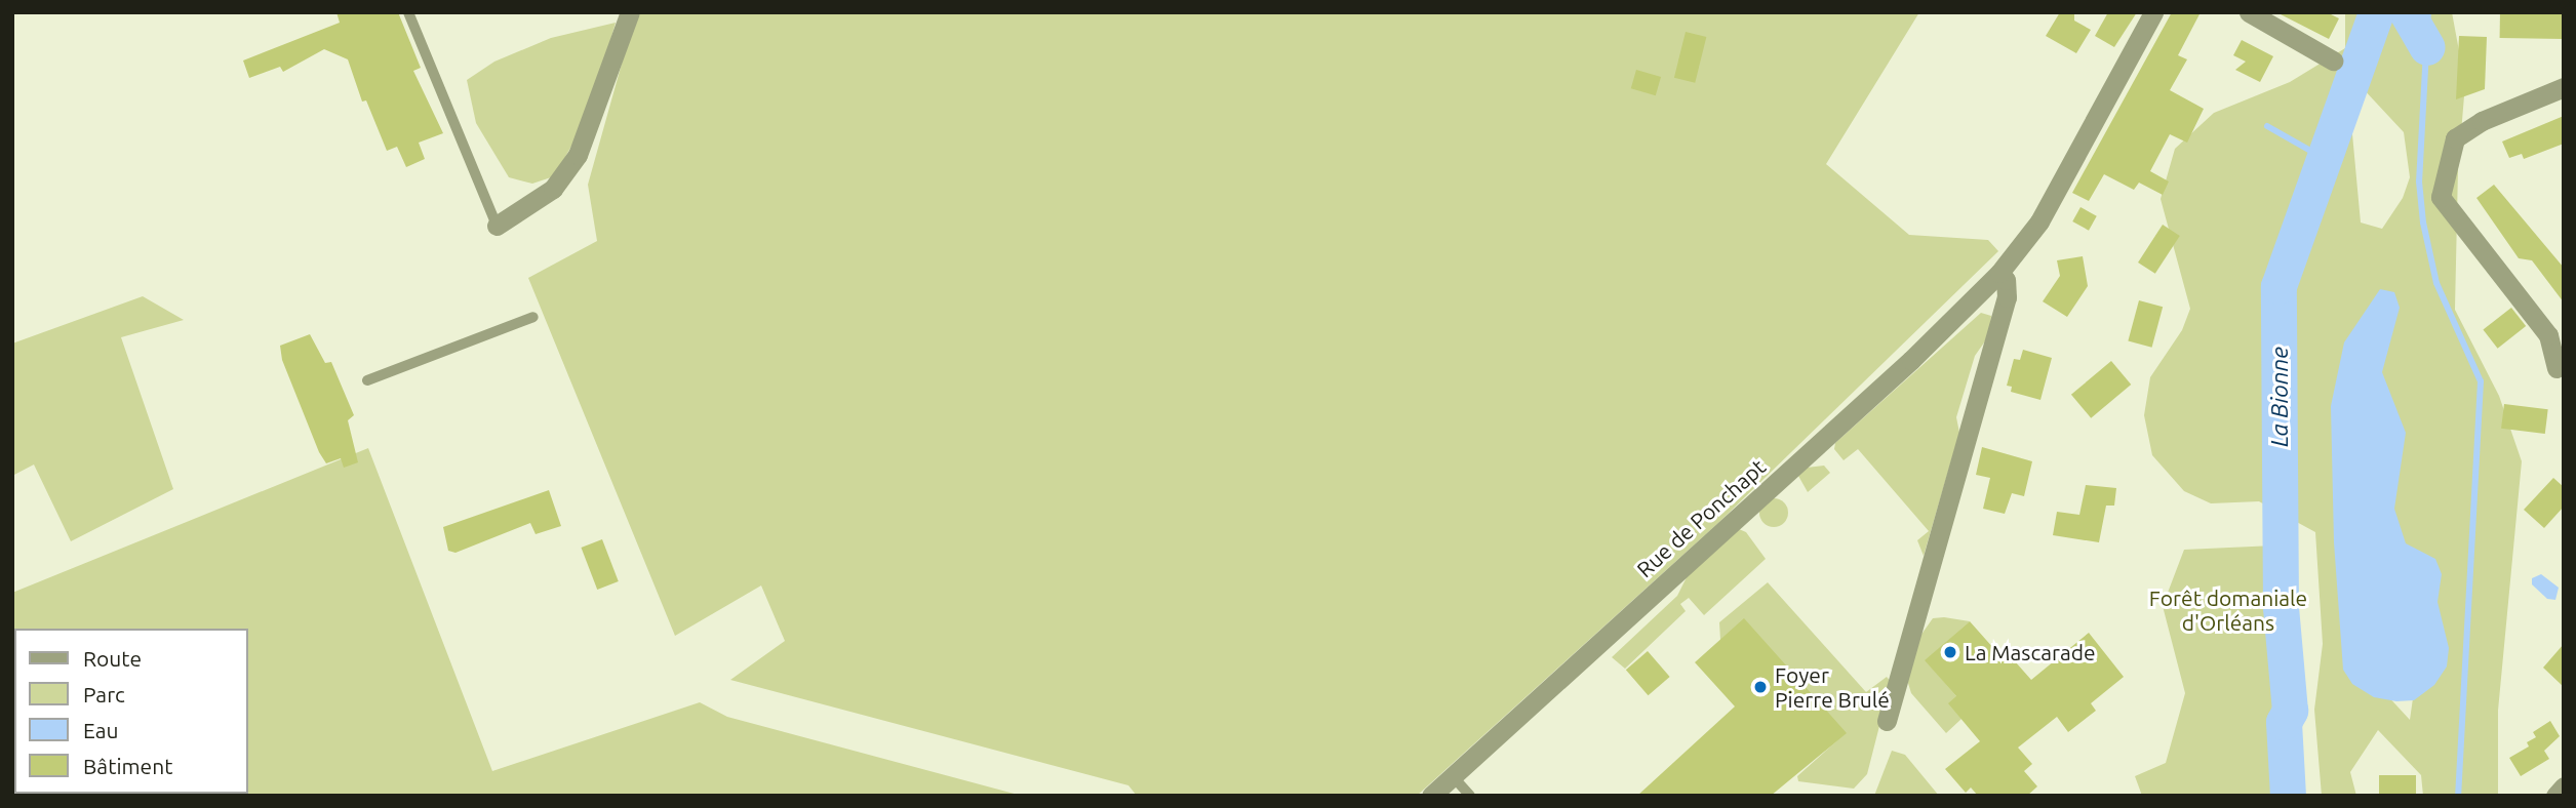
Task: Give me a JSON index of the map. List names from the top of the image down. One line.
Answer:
{"streets":{"street":["Rue de Ponchapt"]},"water":["La Bionne"],"parks":["Forêt domaniale d'Orléans"],"places":["La Mascarade","Foyer Pierre Brulé"],"legend":["Route","Parc","Eau","Bâtiment"]}
